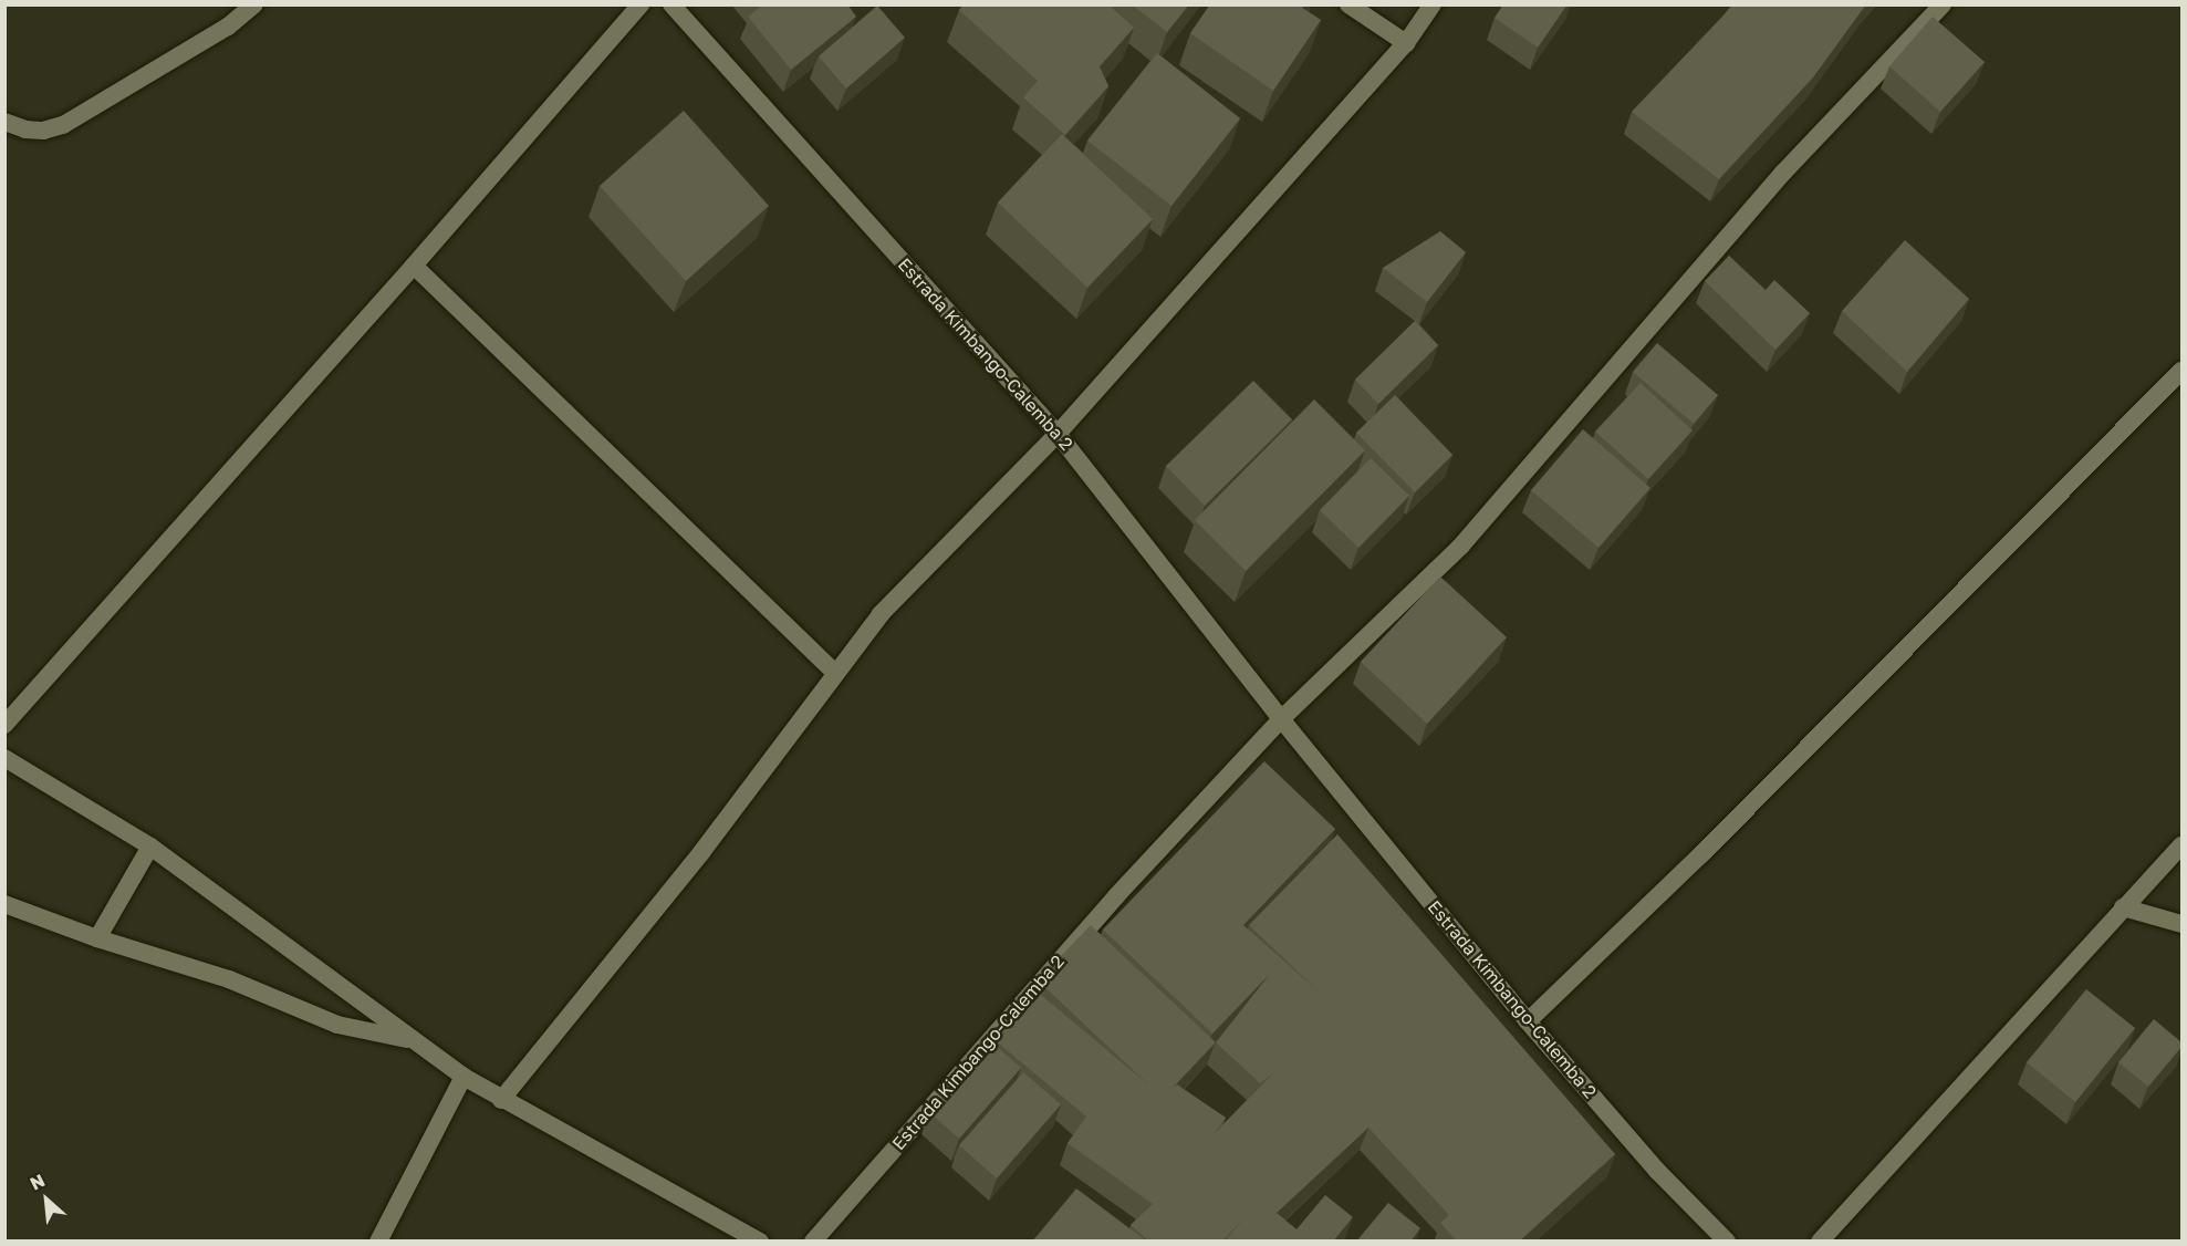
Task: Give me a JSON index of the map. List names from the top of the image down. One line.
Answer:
{"streets":{"street":["Estrada Kimbango-Calemba 2"]},"north":"top left"}
